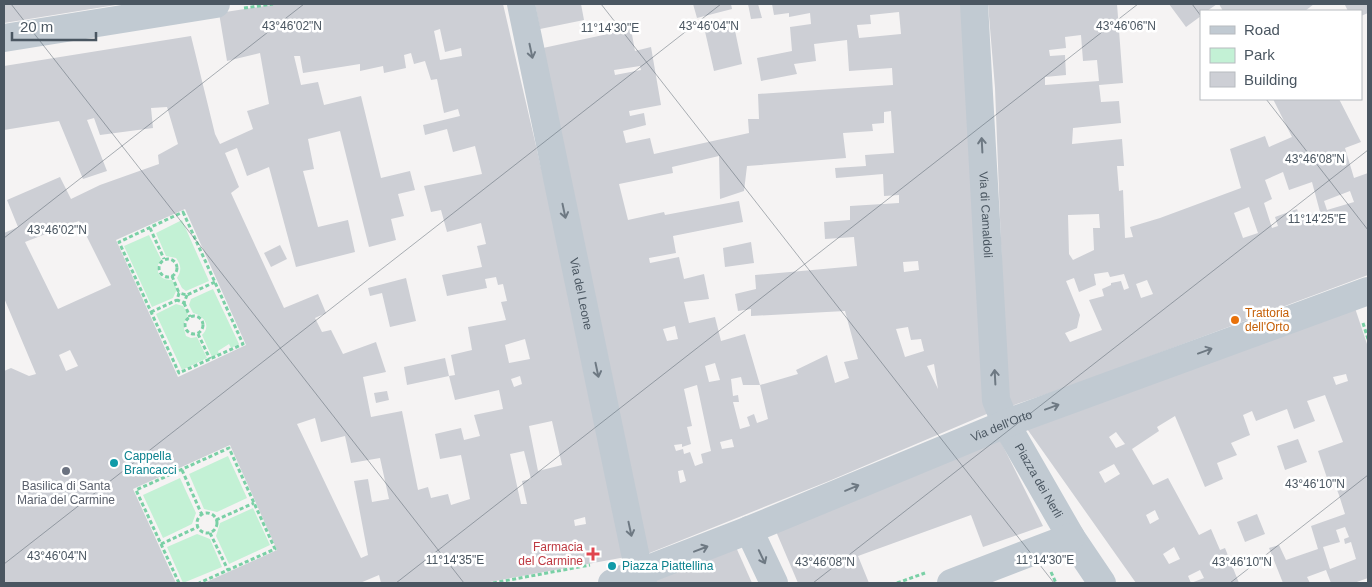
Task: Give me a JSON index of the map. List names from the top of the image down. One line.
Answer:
{"streets":{"street":["Via di Camaldoli","Via del Leone","Via dell'Orto","Piazza dei Nerli"]},"crossings":[["Via di Camaldoli","Via dell'Orto"],["Via di Camaldoli","Piazza dei Nerli"],["Via del Leone","Via dell'Orto"],["Via dell'Orto","Piazza dei Nerli"]],"one_way":["Via di Camaldoli","Via del Leone","Via dell'Orto"],"places":{"other":["Trattoria dell'Orto","Cappella Brancacci","Basilica di Santa Maria del Carmine","Piazza Piattellina"],"health":["Farmacia del Carmine"]},"legend":["Road","Park","Building"],"scale_bar":"20 m","coordinates":["43°46'02\"N","43°46'04\"N","43°46'06\"N","11°14'30\"E","43°46'08\"N","11°14'25\"E","43°46'10\"N","11°14'35\"E"]}
